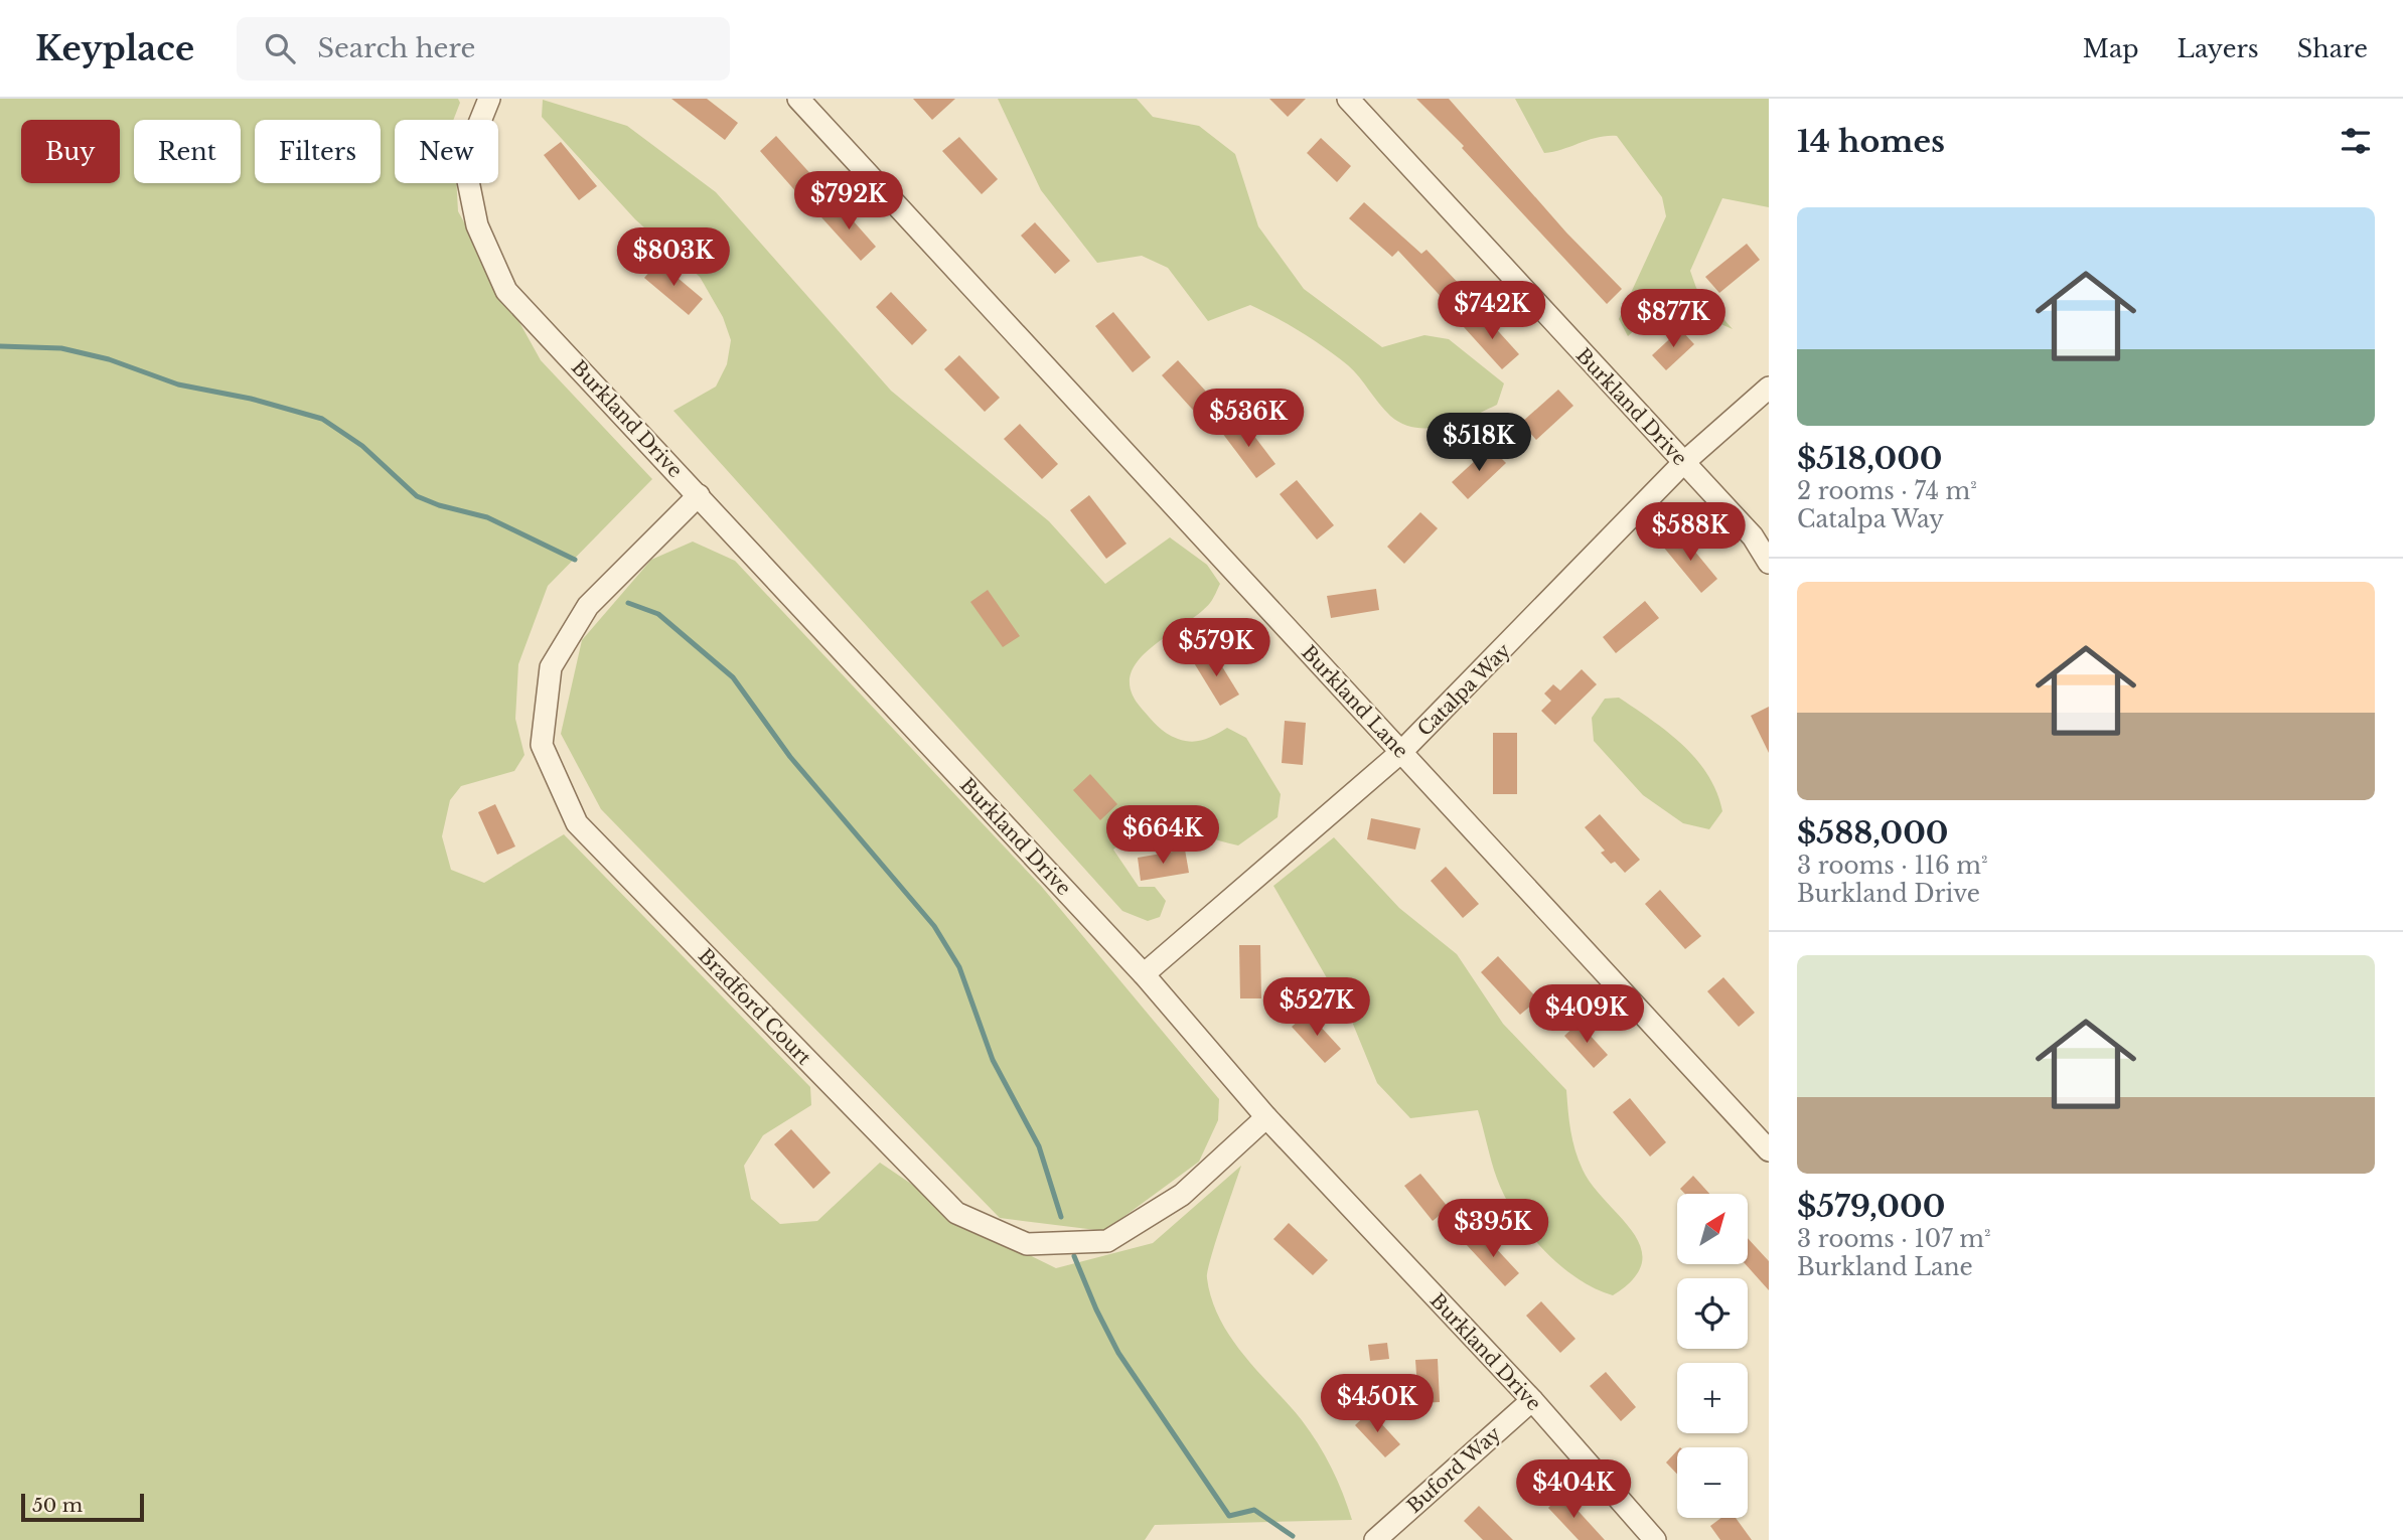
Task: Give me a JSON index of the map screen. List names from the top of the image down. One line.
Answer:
{"streets":{"street":["Burkland Drive","Catalpa Way","Burkland Lane","Bradford Court","Buford Way"]},"crossings":[["Burkland Drive","Catalpa Way"],["Burkland Drive","Bradford Court"],["Burkland Drive","Buford Way"],["Catalpa Way","Burkland Lane"]],"scale_bar":"50 m","north":"top right","page":{"header":"Keyplace","search":"Search here","nav":["Map","Layers","Share"],"heading":"14 homes","chip":["Buy","Rent","Filters","New"],"price":["$792K","$803K","$742K","$877K","$536K","$518K","$588K","$579K","$664K","$527K","$409K","$395K","$450K","$404K"],"list":[{"name":"$518,000","note":"2 rooms · 74 m² · Catalpa Way"},{"name":"$588,000","note":"3 rooms · 116 m² · Burkland Drive"},{"name":"$579,000","note":"3 rooms · 107 m² · Burkland Lane"}],"map_buttons":["+","−"],"scale":"50 m"}}
